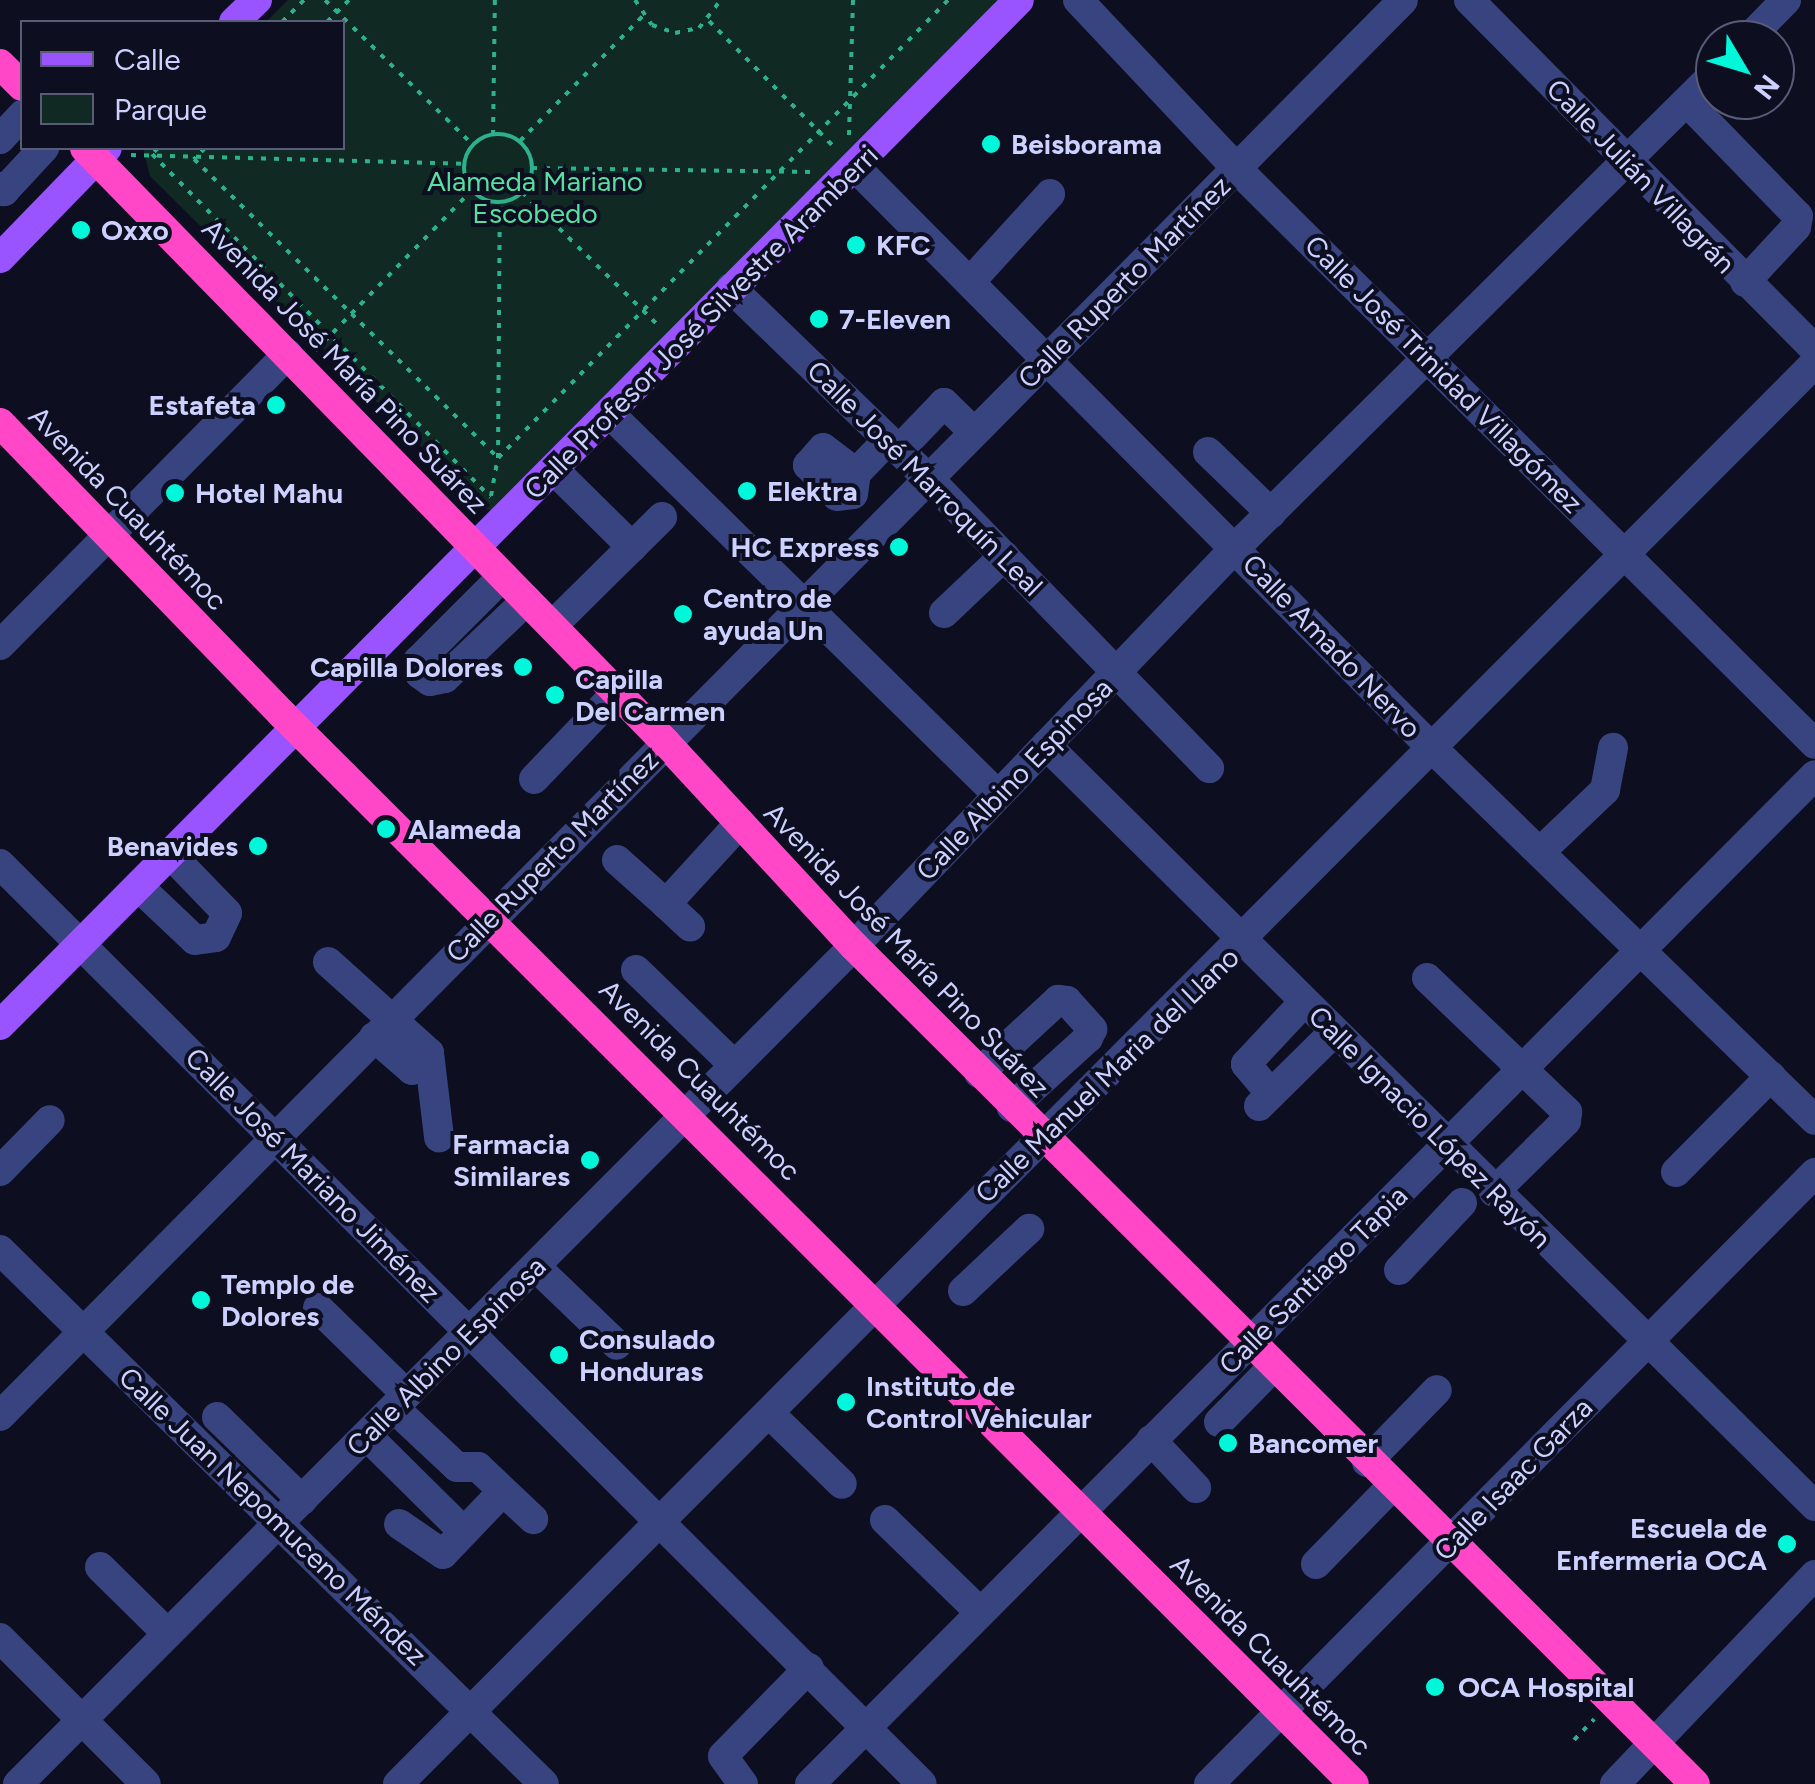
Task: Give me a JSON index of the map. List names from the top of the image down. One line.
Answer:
{"streets":{"highway":["Avenida José María Pino Suárez","Avenida Cuauhtémoc"],"main road":["Calle Profesor José Silvestre Aramberri"],"street":["Calle Julián Villagrán","Calle Ruperto Martínez","Calle José Trinidad Villagómez","Calle José Marroquín Leal","Calle Amado Nervo","Calle Albino Espinosa","Calle Manuel Maria del Llano","Calle Ignacio López Rayón","Calle José Mariano Jiménez","Calle Santiago Tapia","Calle Isaac Garza","Calle Juan Nepomuceno Méndez"]},"crossings":[["Calle Julián Villagrán","Calle Albino Espinosa"],["Calle Ruperto Martínez","Avenida José María Pino Suárez"],["Calle Ruperto Martínez","Calle José Trinidad Villagómez"],["Calle Ruperto Martínez","Calle José Marroquín Leal"],["Calle Ruperto Martínez","Avenida Cuauhtémoc"],["Calle Ruperto Martínez","Calle Amado Nervo"],["Calle Ruperto Martínez","Calle José Mariano Jiménez"],["Calle Ruperto Martínez","Calle Juan Nepomuceno Méndez"],["Calle Profesor José Silvestre Aramberri","Avenida José María Pino Suárez"],["Calle Profesor José Silvestre Aramberri","Calle José Marroquín Leal"],["Calle Profesor José Silvestre Aramberri","Avenida Cuauhtémoc"],["Calle Profesor José Silvestre Aramberri","Calle Amado Nervo"],["Calle Profesor José Silvestre Aramberri","Calle José Mariano Jiménez"],["Avenida José María Pino Suárez","Calle Albino Espinosa"],["Avenida José María Pino Suárez","Calle Manuel Maria del Llano"],["Avenida José María Pino Suárez","Calle Santiago Tapia"],["Avenida José María Pino Suárez","Calle Isaac Garza"],["Calle José Trinidad Villagómez","Calle Albino Espinosa"],["Calle José Trinidad Villagómez","Calle Manuel Maria del Llano"],["Calle José Marroquín Leal","Calle Albino Espinosa"],["Avenida Cuauhtémoc","Calle Albino Espinosa"],["Avenida Cuauhtémoc","Calle Manuel Maria del Llano"],["Avenida Cuauhtémoc","Calle Santiago Tapia"],["Avenida Cuauhtémoc","Calle Isaac Garza"],["Calle Amado Nervo","Calle Albino Espinosa"],["Calle Amado Nervo","Calle Manuel Maria del Llano"],["Calle Amado Nervo","Calle Santiago Tapia"],["Calle Albino Espinosa","Calle Ignacio López Rayón"],["Calle Albino Espinosa","Calle José Mariano Jiménez"],["Calle Albino Espinosa","Calle Juan Nepomuceno Méndez"],["Calle Manuel Maria del Llano","Calle Ignacio López Rayón"],["Calle Manuel Maria del Llano","Calle José Mariano Jiménez"],["Calle Manuel Maria del Llano","Calle Juan Nepomuceno Méndez"],["Calle Ignacio López Rayón","Calle Santiago Tapia"],["Calle Ignacio López Rayón","Calle Isaac Garza"],["Calle José Mariano Jiménez","Calle Santiago Tapia"]],"parks":["Alameda Mariano Escobedo"],"places":["Beisborama","Oxxo","KFC","7-Eleven","Estafeta","Elektra","Hotel Mahu","HC Express","Centro de ayuda Un","Capilla Dolores","Capilla Del Carmen","Alameda","Benavides","Farmacia Similares","Templo de Dolores","Consulado Honduras","Instituto de Control Vehicular","Bancomer","Escuela de Enfermeria OCA","OCA Hospital"],"legend":["Calle","Parque"],"north":"bottom right"}
